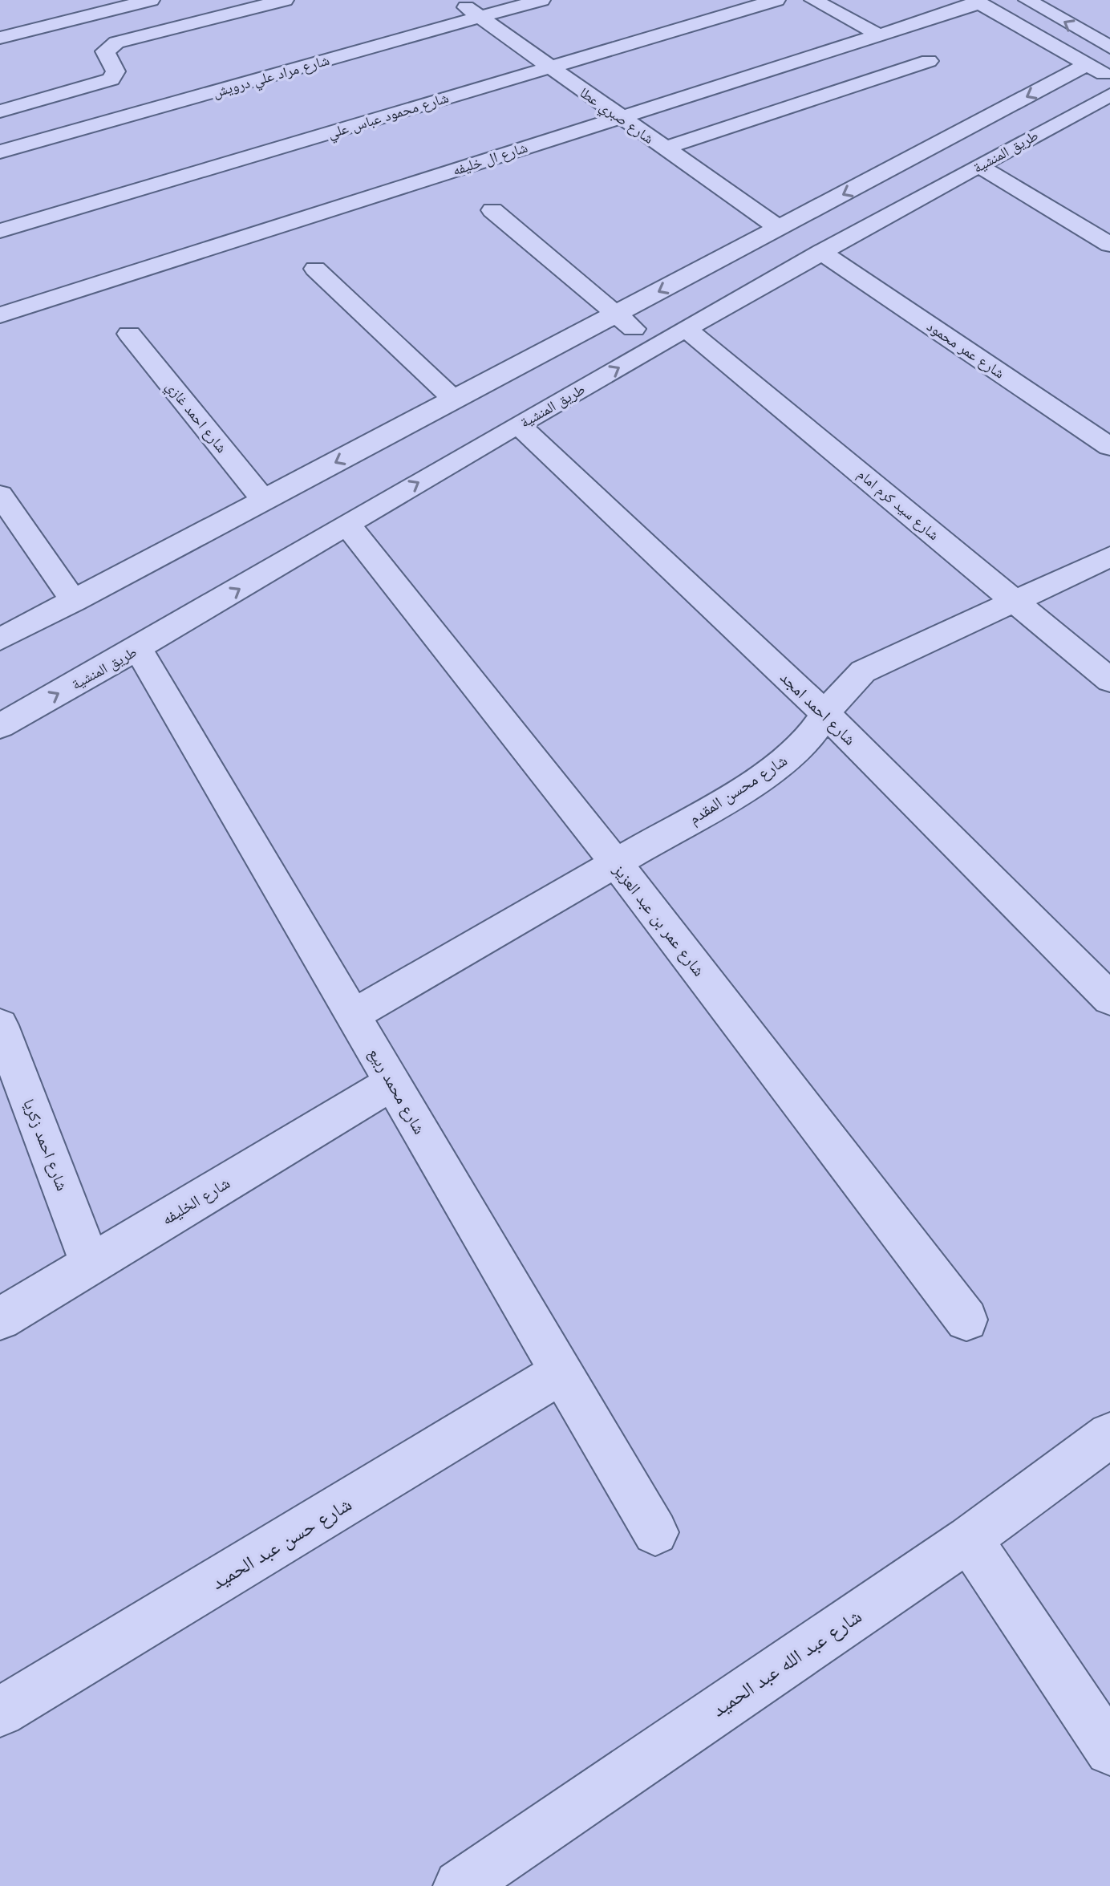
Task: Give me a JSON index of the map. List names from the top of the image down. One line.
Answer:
{"streets":{"street":["شارع مراد علي درويش","شارع محمود عباس علي","شارع صبري عطا","طريق المنشية","شارع ال خليفه","شارع عمر محمود","شارع احمد غازي","شارع سيد كرم امام","شارع احمد امجد","شارع محسن المقدم","شارع عمر بن عبد العزيز","شارع محمد ربيع","شارع احمد زكريا","شارع الخليفه","شارع حسن عبد الحميد","شارع عبد الله عبد الحميد"]},"crossings":[["شارع مراد علي درويش","شارع صبري عطا"],["شارع محمود عباس علي","شارع صبري عطا"],["شارع صبري عطا","شارع ال خليفه"],["طريق المنشية","شارع عمر محمود"],["طريق المنشية","شارع سيد كرم امام"],["طريق المنشية","شارع احمد امجد"],["طريق المنشية","شارع عمر بن عبد العزيز"],["طريق المنشية","شارع محمد ربيع"],["شارع سيد كرم امام","شارع محسن المقدم"],["شارع احمد امجد","شارع محسن المقدم"],["شارع محسن المقدم","شارع عمر بن عبد العزيز"],["شارع محسن المقدم","شارع محمد ربيع"],["شارع محمد ربيع","شارع الخليفه"],["شارع محمد ربيع","شارع حسن عبد الحميد"],["شارع احمد زكريا","شارع الخليفه"]]}
